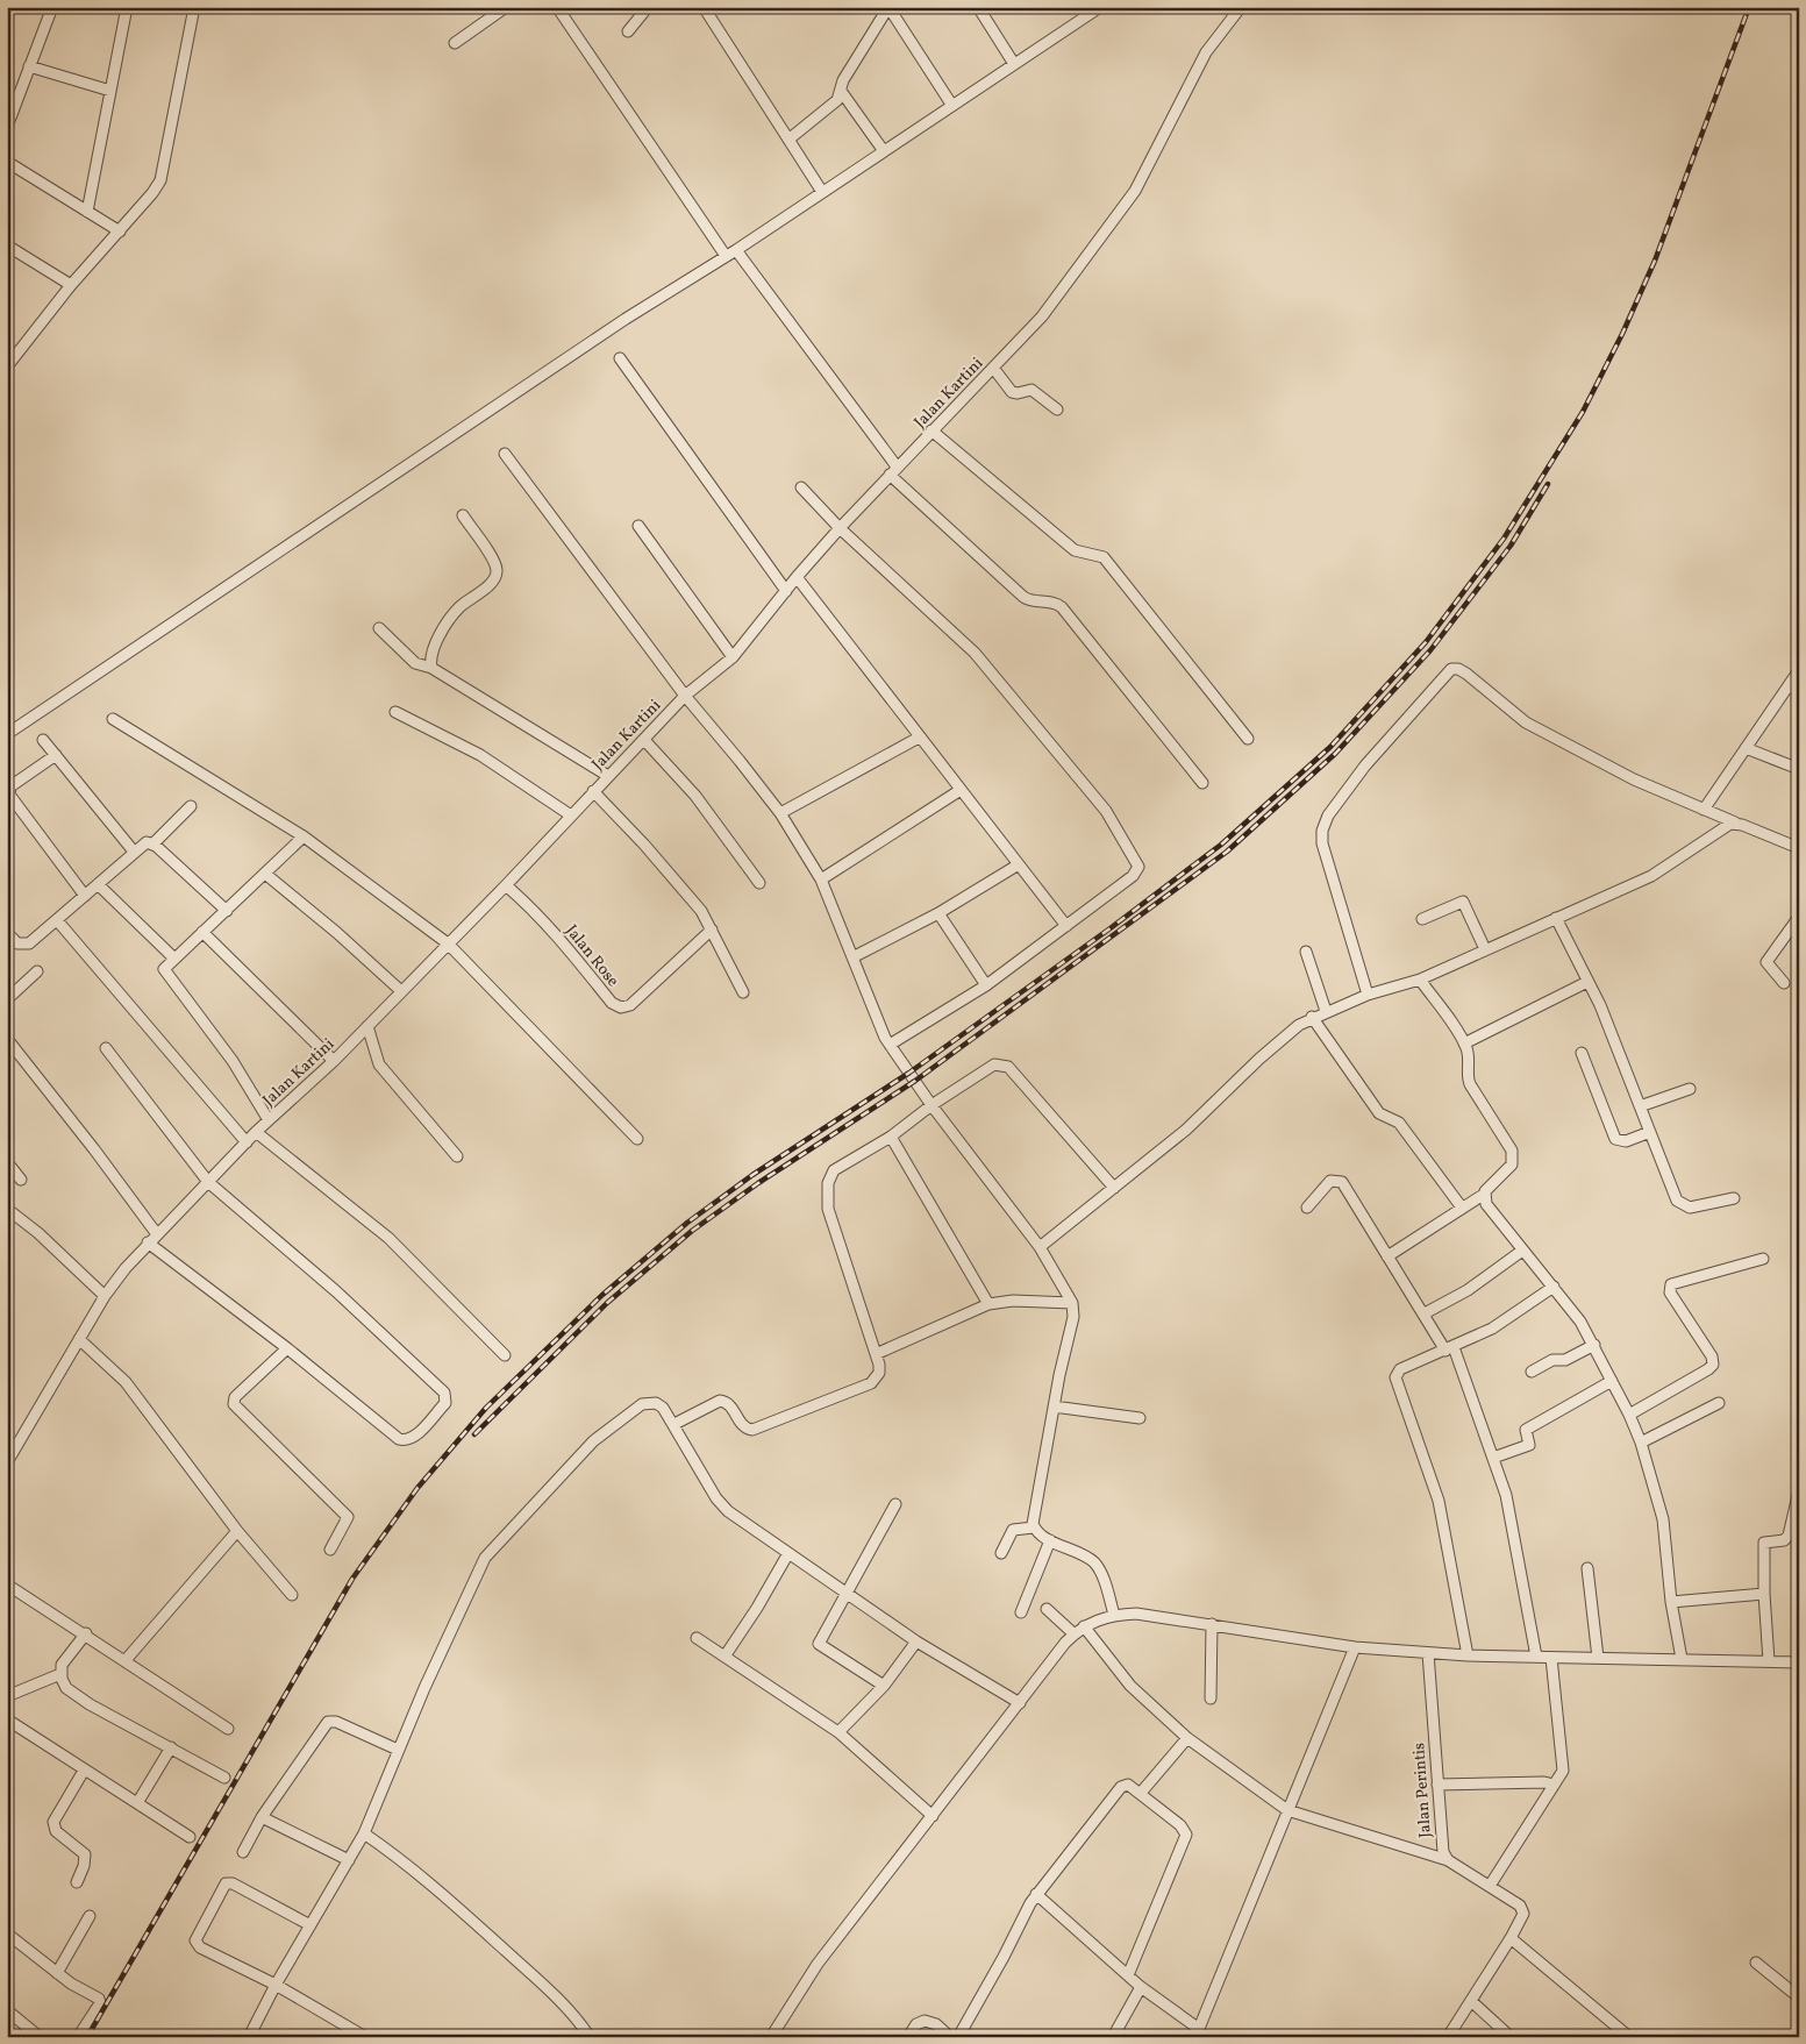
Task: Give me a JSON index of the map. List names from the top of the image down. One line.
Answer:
{"streets":{"street":["Jalan Kartini","Jalan Rose","Jalan Perintis"]},"crossings":[["Jalan Kartini","Jalan Rose"]]}
